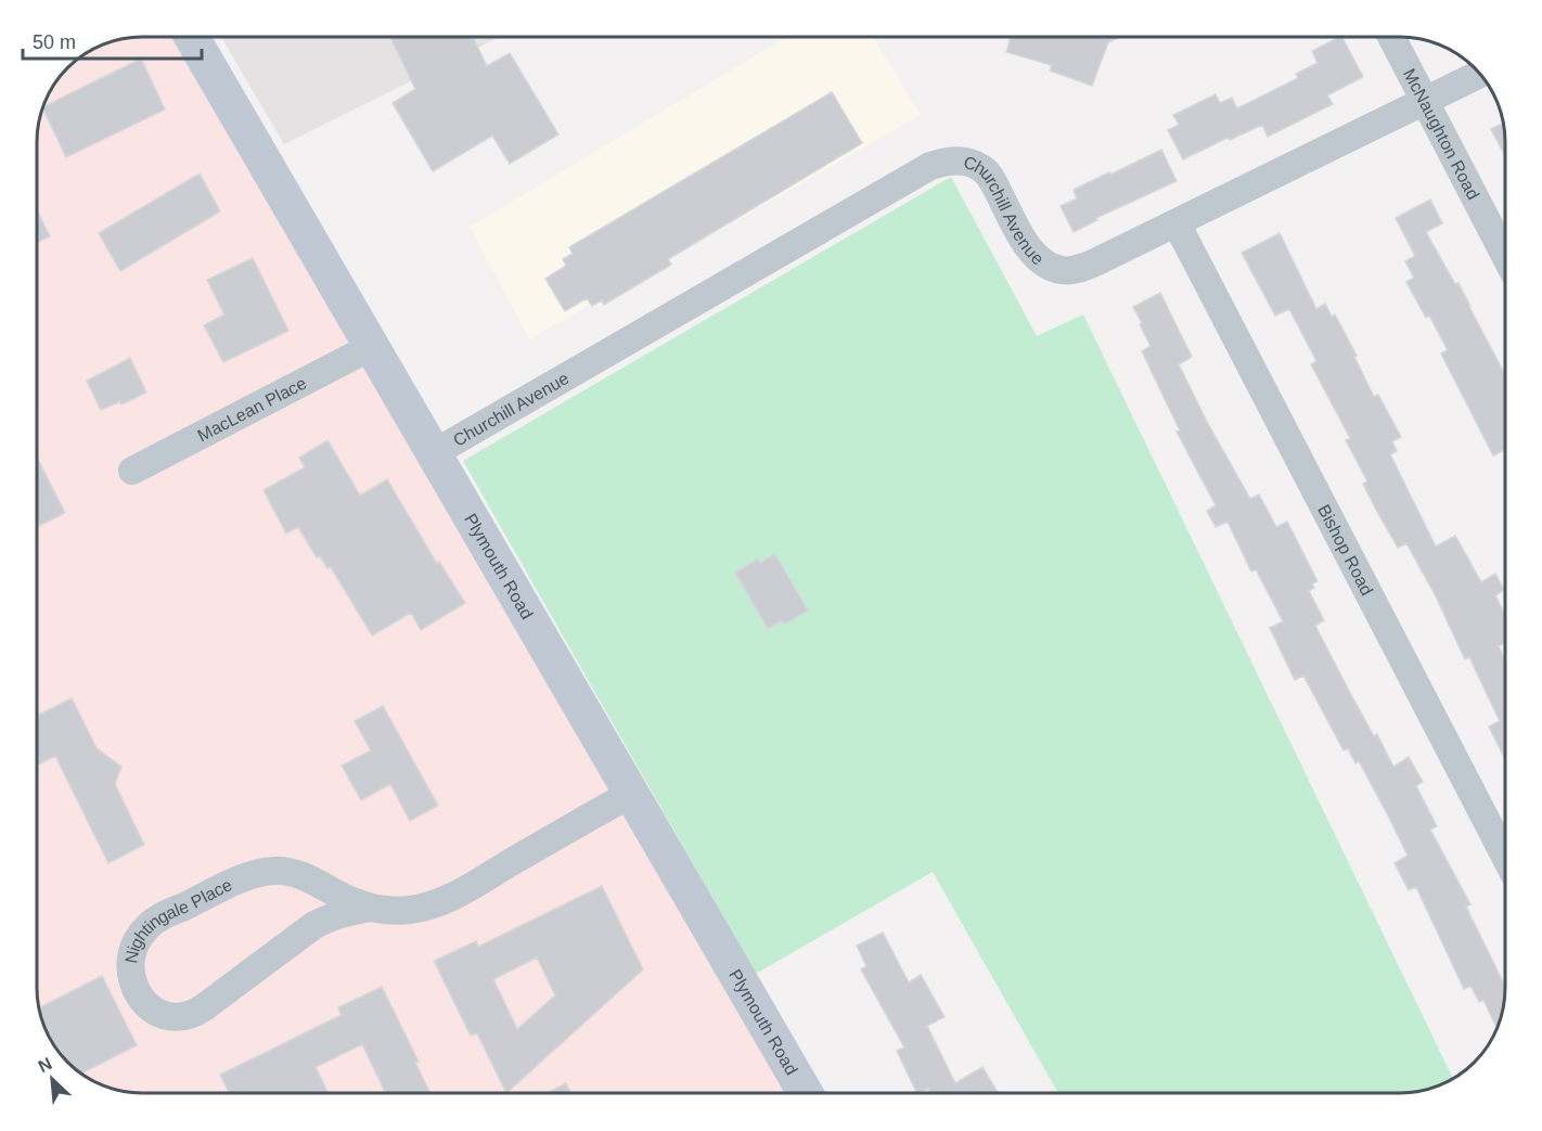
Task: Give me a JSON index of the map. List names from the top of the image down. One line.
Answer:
{"streets":{"street":["McNaughton Road","Churchill Avenue","MacLean Place","Bishop Road","Plymouth Road","Nightingale Place"]},"crossings":[["McNaughton Road","Churchill Avenue"],["Churchill Avenue","Bishop Road"],["Churchill Avenue","Plymouth Road"],["MacLean Place","Plymouth Road"],["Plymouth Road","Nightingale Place"]],"scale_bar":"50 m","north":"top left"}
